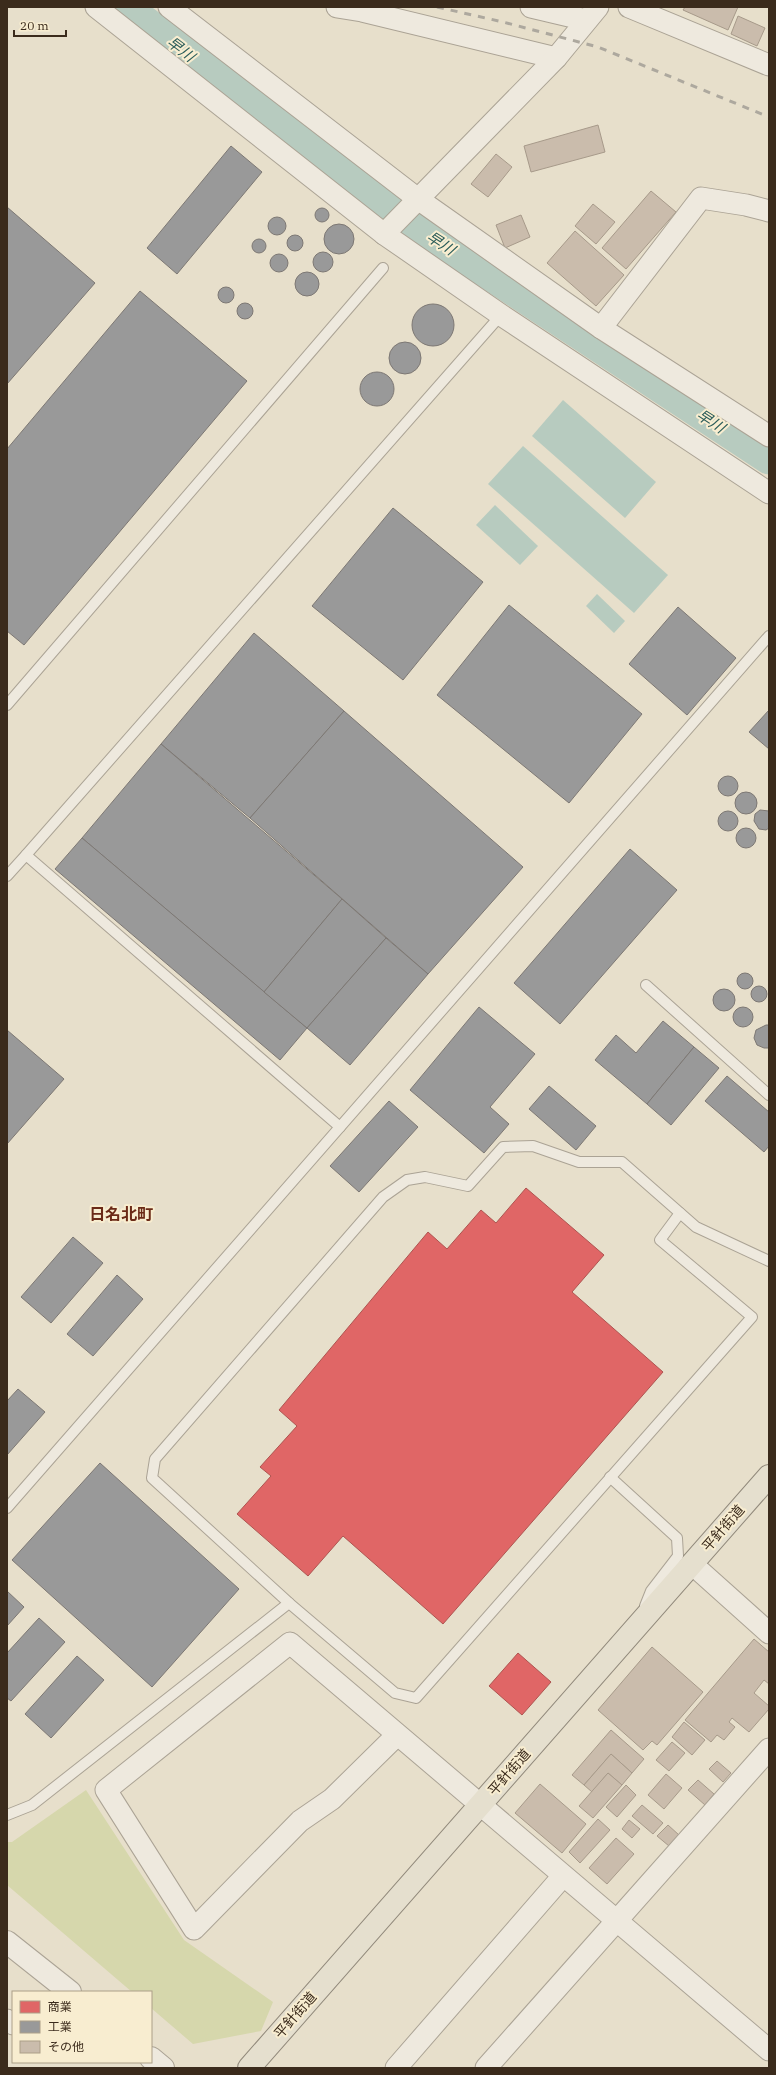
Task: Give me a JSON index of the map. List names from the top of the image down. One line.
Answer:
{"streets":{"main road":["平針街道"]},"districts":["日名北町"],"water":["早川"],"legend":["商業","工業","その他"],"scale_bar":"20 m"}
